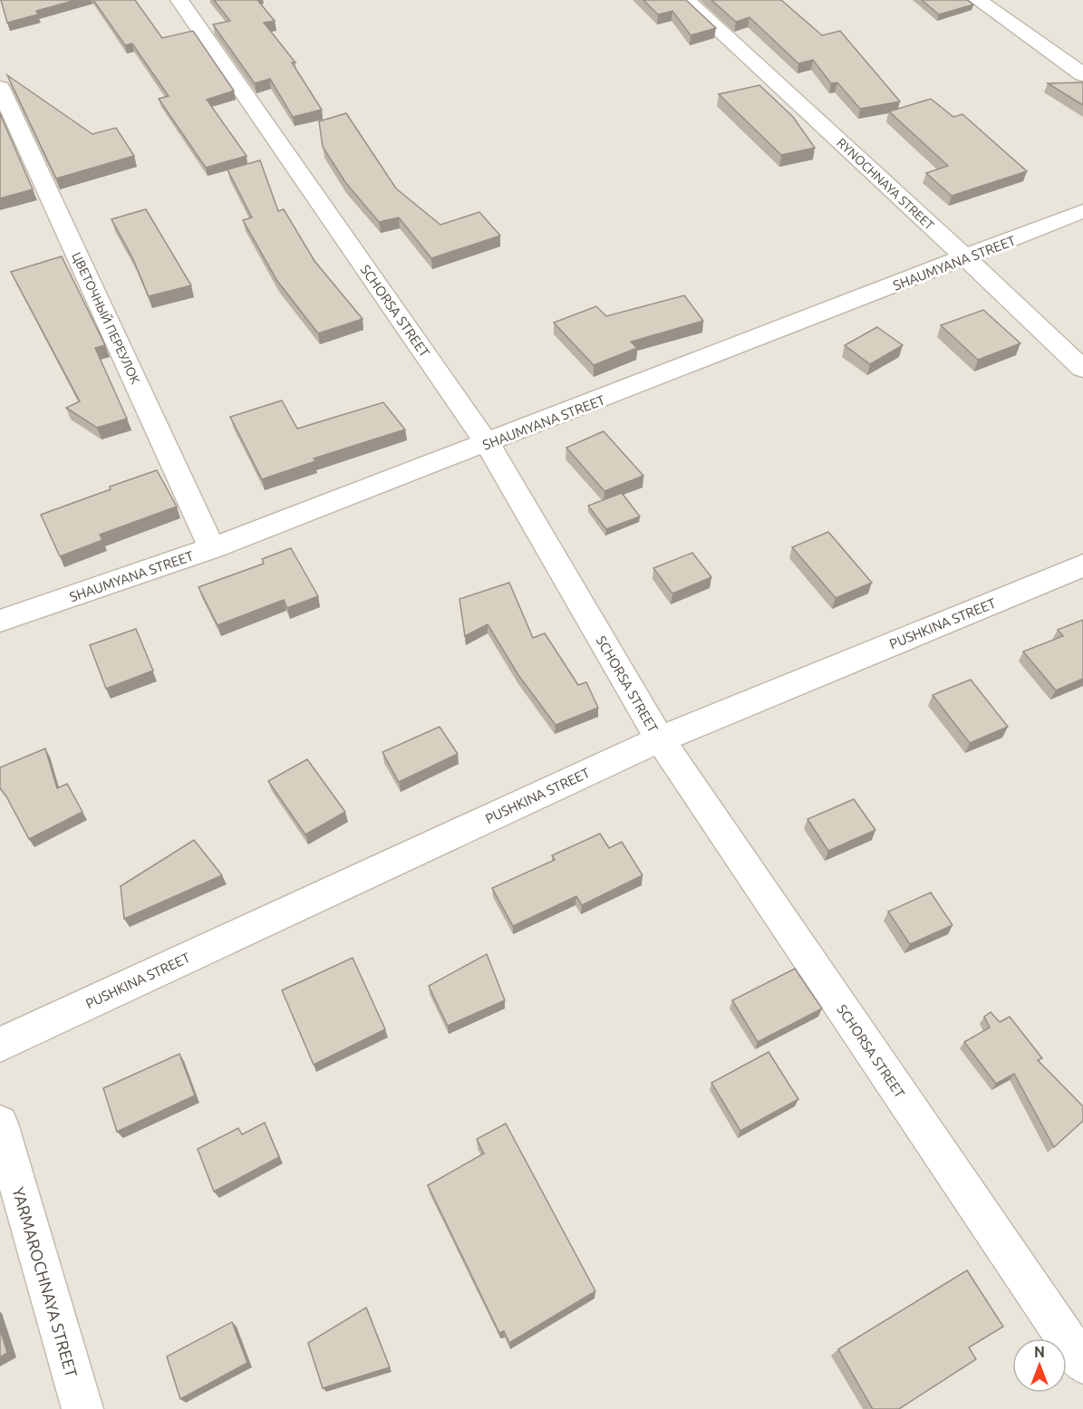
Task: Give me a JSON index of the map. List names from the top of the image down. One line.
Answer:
{"streets":{"street":["RYNOCHNAYA STREET","SHAUMYANA STREET","SCHORSA STREET","ЦВЕТОЧНЫЙ ПЕРЕУЛОК","PUSHKINA STREET","YARMAROCHNAYA STREET"]},"crossings":[["RYNOCHNAYA STREET","SHAUMYANA STREET"],["SHAUMYANA STREET","SCHORSA STREET"],["SHAUMYANA STREET","ЦВЕТОЧНЫЙ ПЕРЕУЛОК"],["SCHORSA STREET","PUSHKINA STREET"]],"north":"top"}
